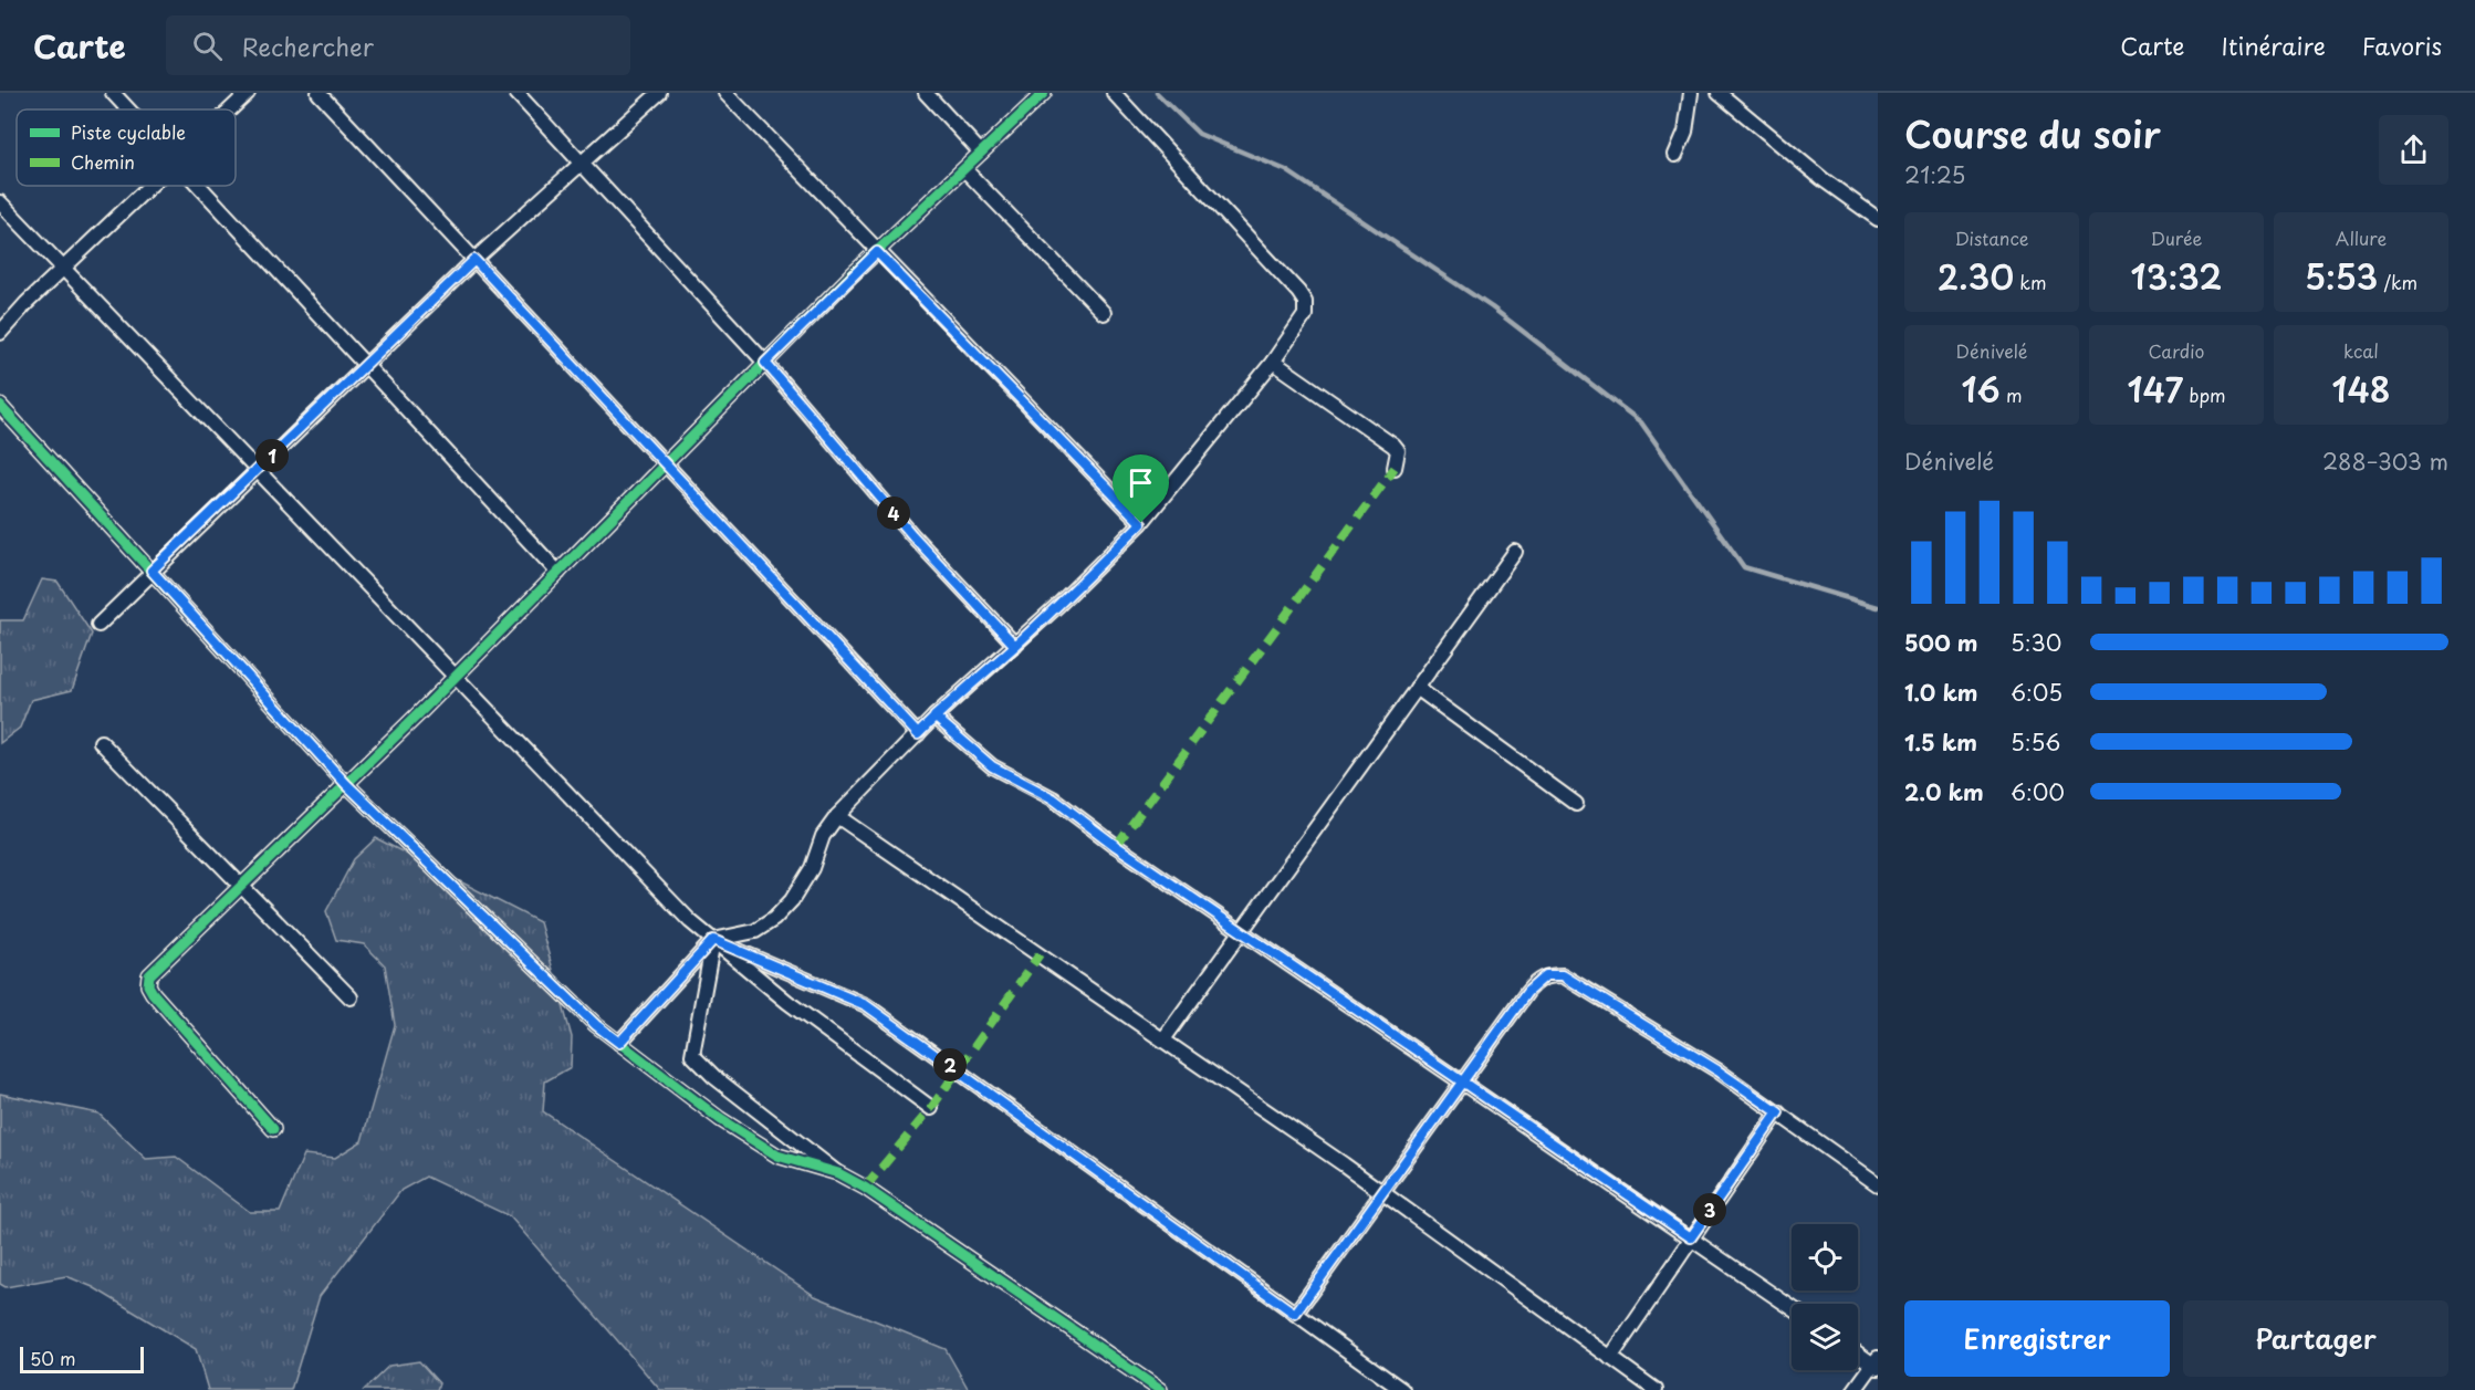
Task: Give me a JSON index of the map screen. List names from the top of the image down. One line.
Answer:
{"legend":["Piste cyclable","Chemin"],"scale_bar":"50 m","page":{"header":"Carte","search":"Rechercher","nav":["Carte","Itinéraire","Favoris"],"heading":["Course du soir","21:25"],"stats":[["Distance","2.30 km"],["Durée","13:32"],["Allure","5:53 /km"],["Dénivelé","16 m"],["Cardio","147 bpm"],["kcal","148"]],"chart":["Dénivelé","288–303 m"],"pins":["1","4","2","3"],"list":[{"name":"500 m","note":"5:30"},{"name":"1.0 km","note":"6:05"},{"name":"1.5 km","note":"5:56"},{"name":"2.0 km","note":"6:00"}],"buttons":["Enregistrer","Partager"],"scale":"50 m"}}
